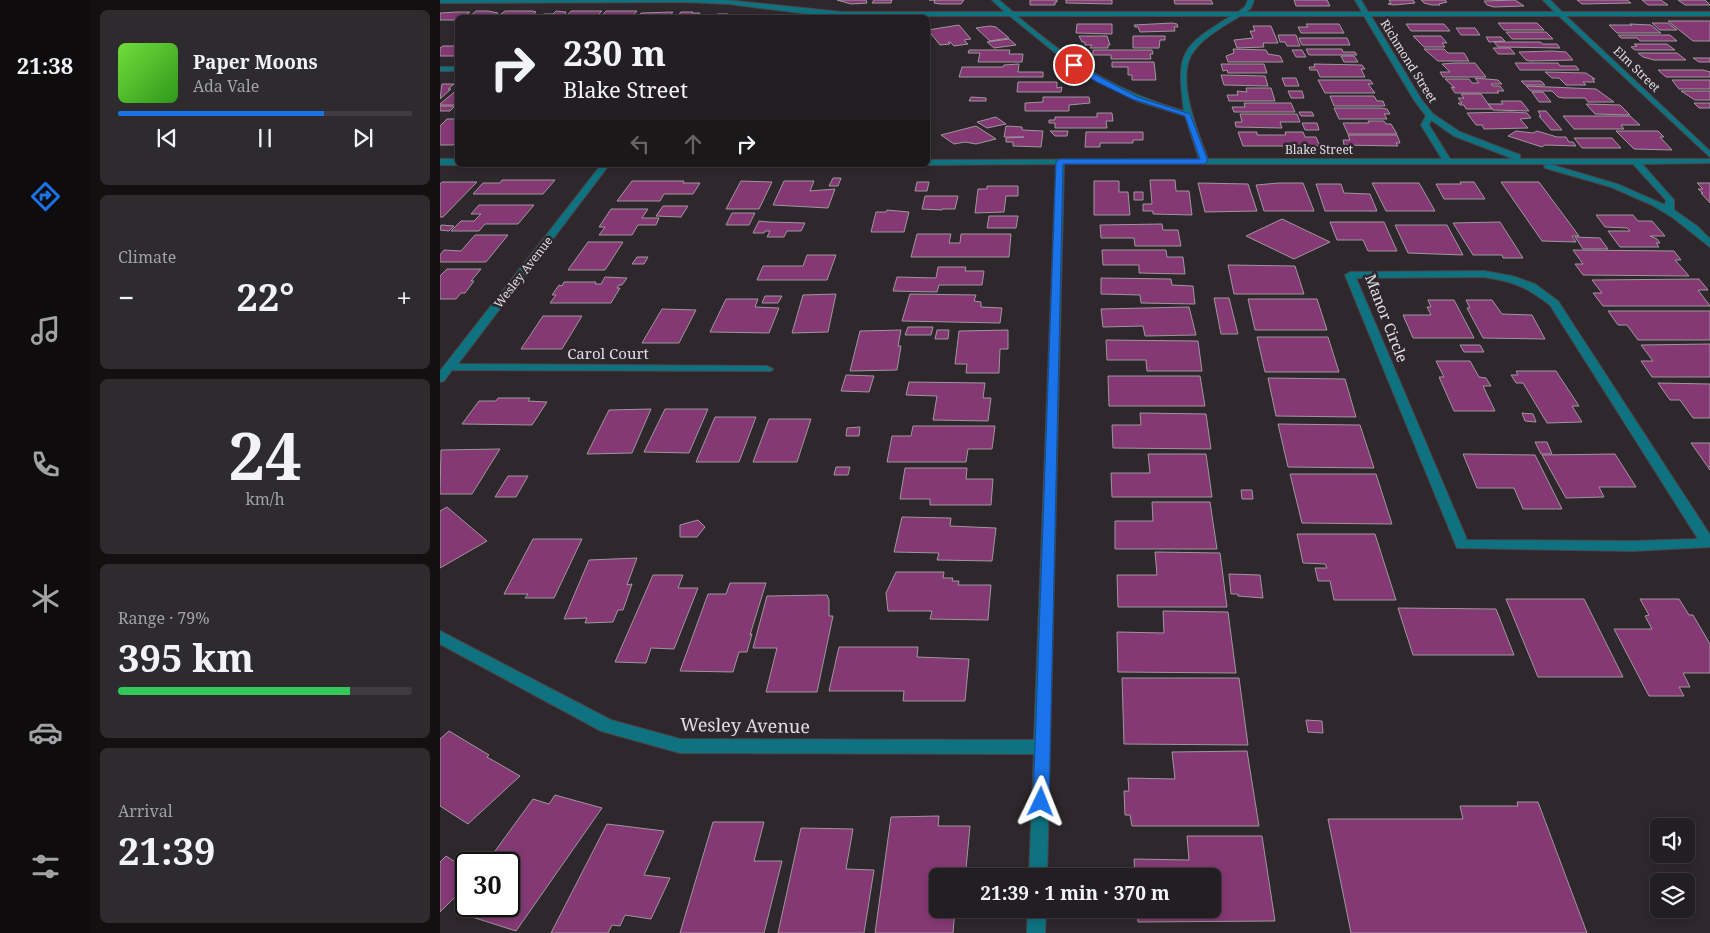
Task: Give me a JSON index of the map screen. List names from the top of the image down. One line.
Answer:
{"streets":{"street":["Richmond Street","Elm Street","Blake Street","Wesley Avenue","Manor Circle","Carol Court"]},"crossings":[["Richmond Street","Blake Street"],["Wesley Avenue","Carol Court"]],"page":{"tabs":"21:38","turn":["230 m","Blake Street"],"song":["Paper Moons","Ada Vale"],"tile":["Climate",["24","km/h"],["Range · 79%","395 km"],["Arrival","21:39"]],"heat":["−","22°","+"],"limit":"30","trip":"21:39 · 1 min · 370 m"}}
